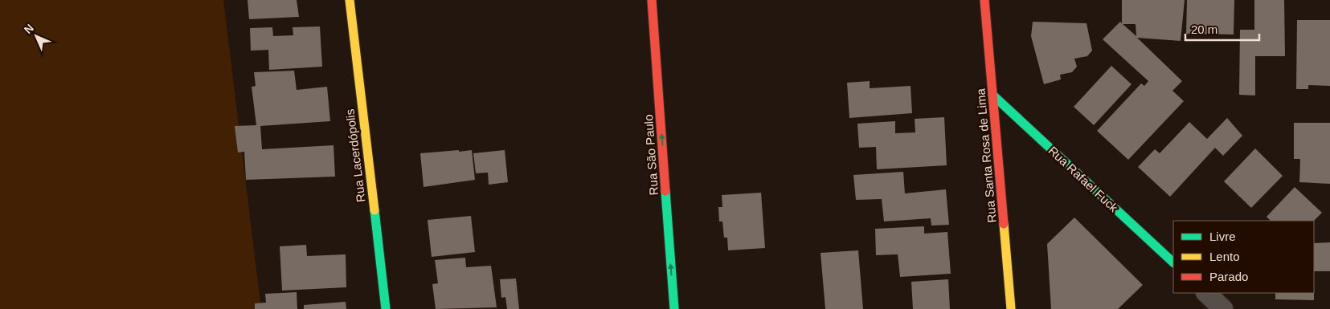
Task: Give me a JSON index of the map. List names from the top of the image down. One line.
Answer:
{"streets":{"street":["Rua São Paulo","Rua Lacerdópolis","Rua Santa Rosa de Lima","Rua Rafael Fuck"]},"crossings":[["Rua Santa Rosa de Lima","Rua Rafael Fuck"]],"one_way":["Rua São Paulo"],"legend":["Livre","Lento","Parado"],"scale_bar":"20 m","north":"top left"}
